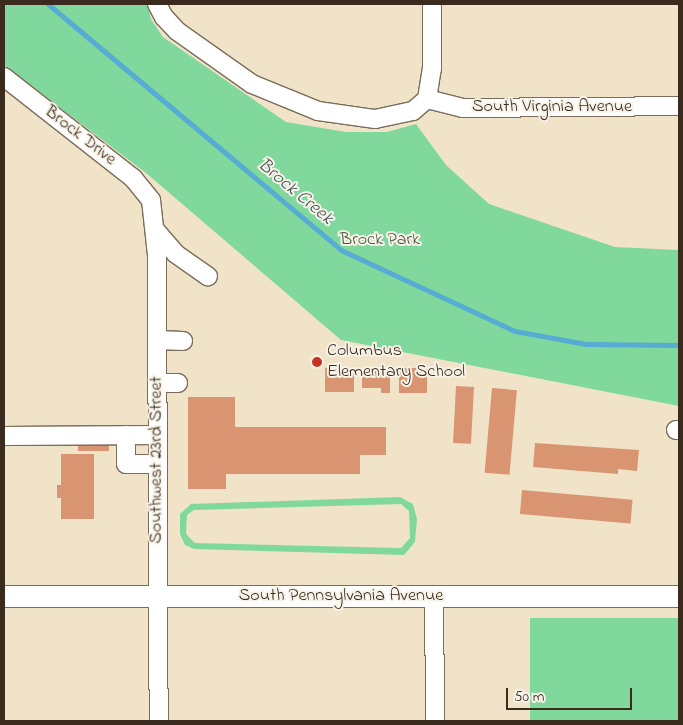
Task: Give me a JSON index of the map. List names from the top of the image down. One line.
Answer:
{"streets":{"main road":["South Pennsylvania Avenue"],"street":["South Virginia Avenue","Brock Drive","Southwest 23rd Street"]},"crossings":[["Brock Drive","Southwest 23rd Street"],["Southwest 23rd Street","South Pennsylvania Avenue"]],"water":["Brock Creek"],"parks":["Brock Park"],"places":["Columbus Elementary School"],"scale_bar":"50 m"}
